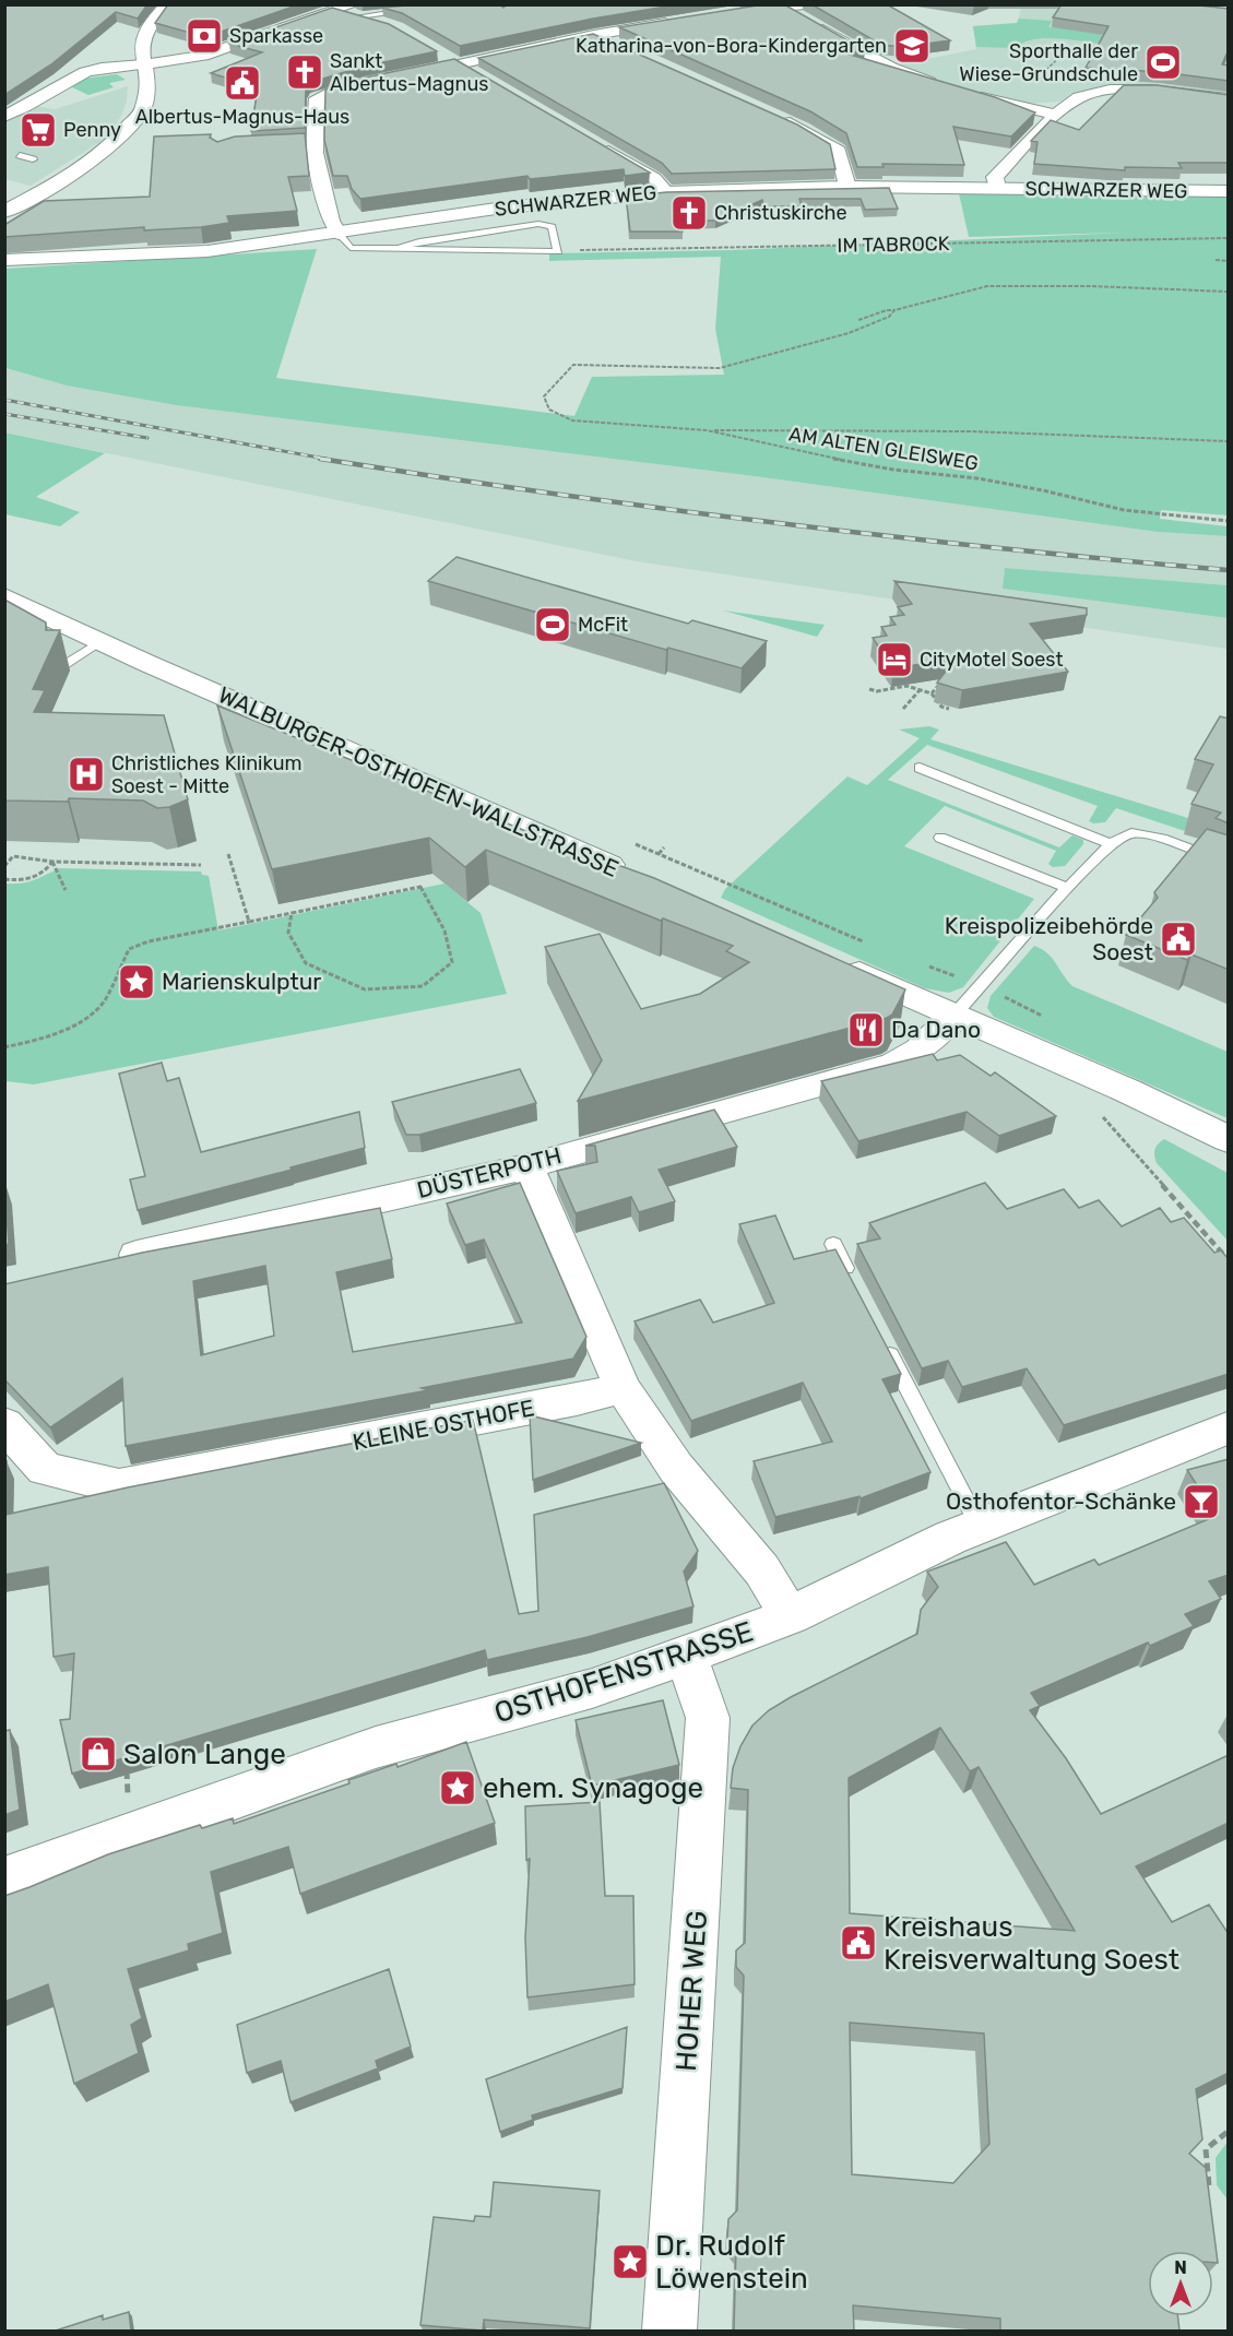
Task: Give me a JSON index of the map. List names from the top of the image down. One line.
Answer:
{"streets":{"street":["SCHWARZER WEG","WALBURGER-OSTHOFEN-WALLSTRASSE","DÜSTERPOTH","KLEINE OSTHOFE","OSTHOFENSTRASSE","HOHER WEG"],"path":["IM TABROCK","AM ALTEN GLEISWEG"]},"crossings":[["OSTHOFENSTRASSE","HOHER WEG"]],"places":{"bank":["Sparkasse"],"school or university":["Katharina-von-Bora-Kindergarten"],"sports":["Sporthalle der Wiese-Grundschule","McFit"],"church":["Sankt Albertus-Magnus","Christuskirche"],"public building":["Albertus-Magnus-Haus","Kreispolizeibehörde Soest","Kreishaus Kreisverwaltung Soest"],"supermarket":["Penny"],"hotel":["CityMotel Soest"],"hospital":["Christliches Klinikum Soest - Mitte"],"place":["Marienskulptur","ehem. Synagoge","Dr. Rudolf Löwenstein"],"restaurant":["Da Dano"],"bar":["Osthofentor-Schänke"],"shop":["Salon Lange"]},"north":"top"}
